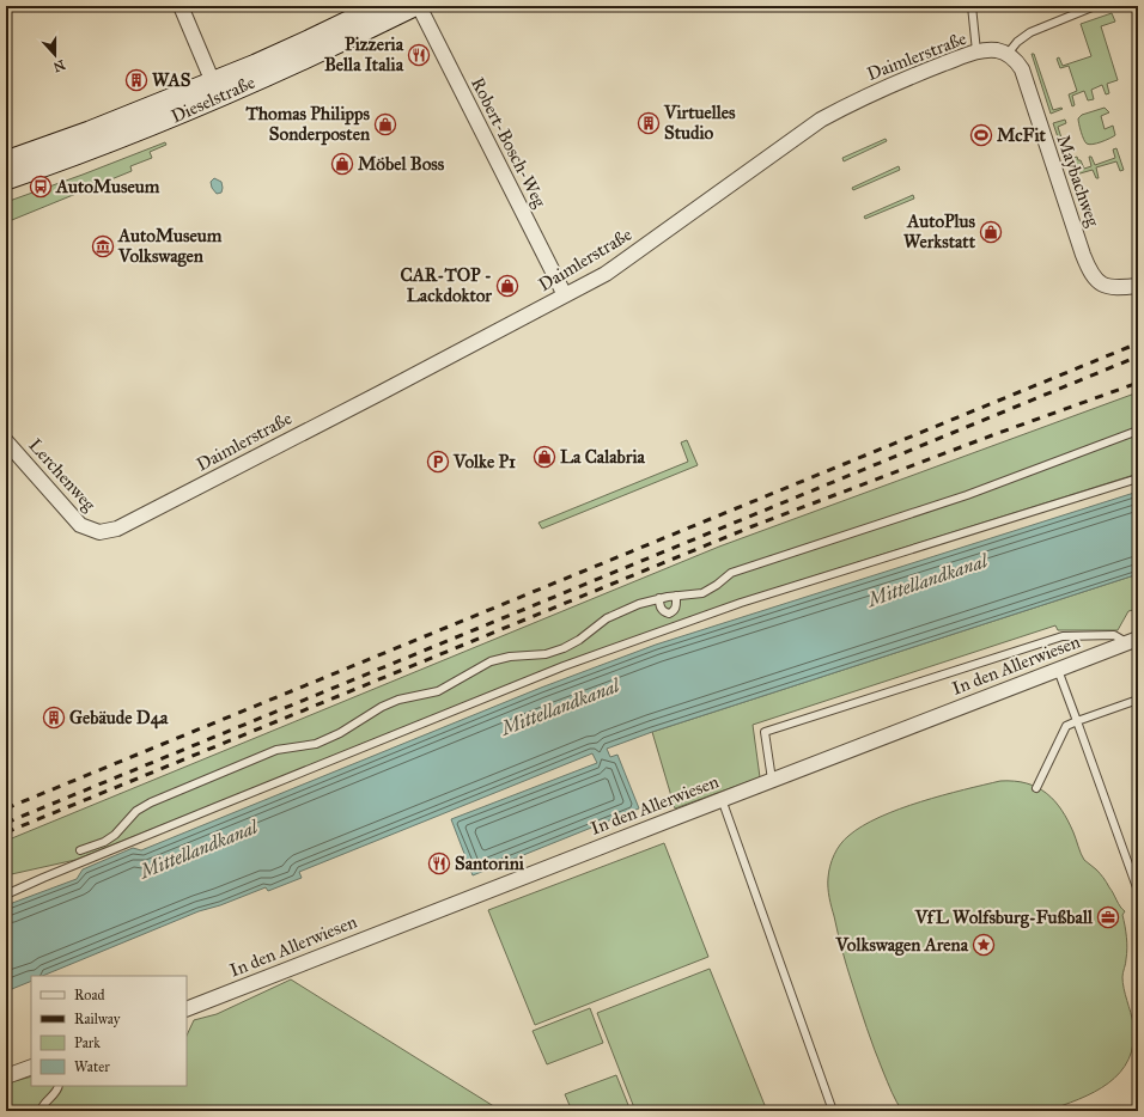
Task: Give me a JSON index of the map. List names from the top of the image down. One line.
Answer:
{"streets":{"main road":["Dieselstraße"],"street":["Daimlerstraße","Robert-Bosch-Weg","Maybachweg","Lerchenweg","In den Allerwiesen"]},"crossings":[["Daimlerstraße","Robert-Bosch-Weg"],["Daimlerstraße","Maybachweg"],["Daimlerstraße","Lerchenweg"]],"water":["Mittellandkanal"],"places":{"restaurant":["Pizzeria Bella Italia","Santorini"],"building":["WAS","Virtuelles Studio","Gebäude D4a"],"shop":["Thomas Philipps Sonderposten","Möbel Boss","AutoPlus Werkstatt","CAR-TOP - Lackdoktor","La Calabria"],"sports":["McFit"],"bus stop":["AutoMuseum"],"museum":["AutoMuseum Volkswagen"],"parking":["Volke P1"],"office":["VfL Wolfsburg-Fußball"],"place":["Volkswagen Arena"]},"legend":["Road","Railway","Park","Water"],"north":"bottom"}
